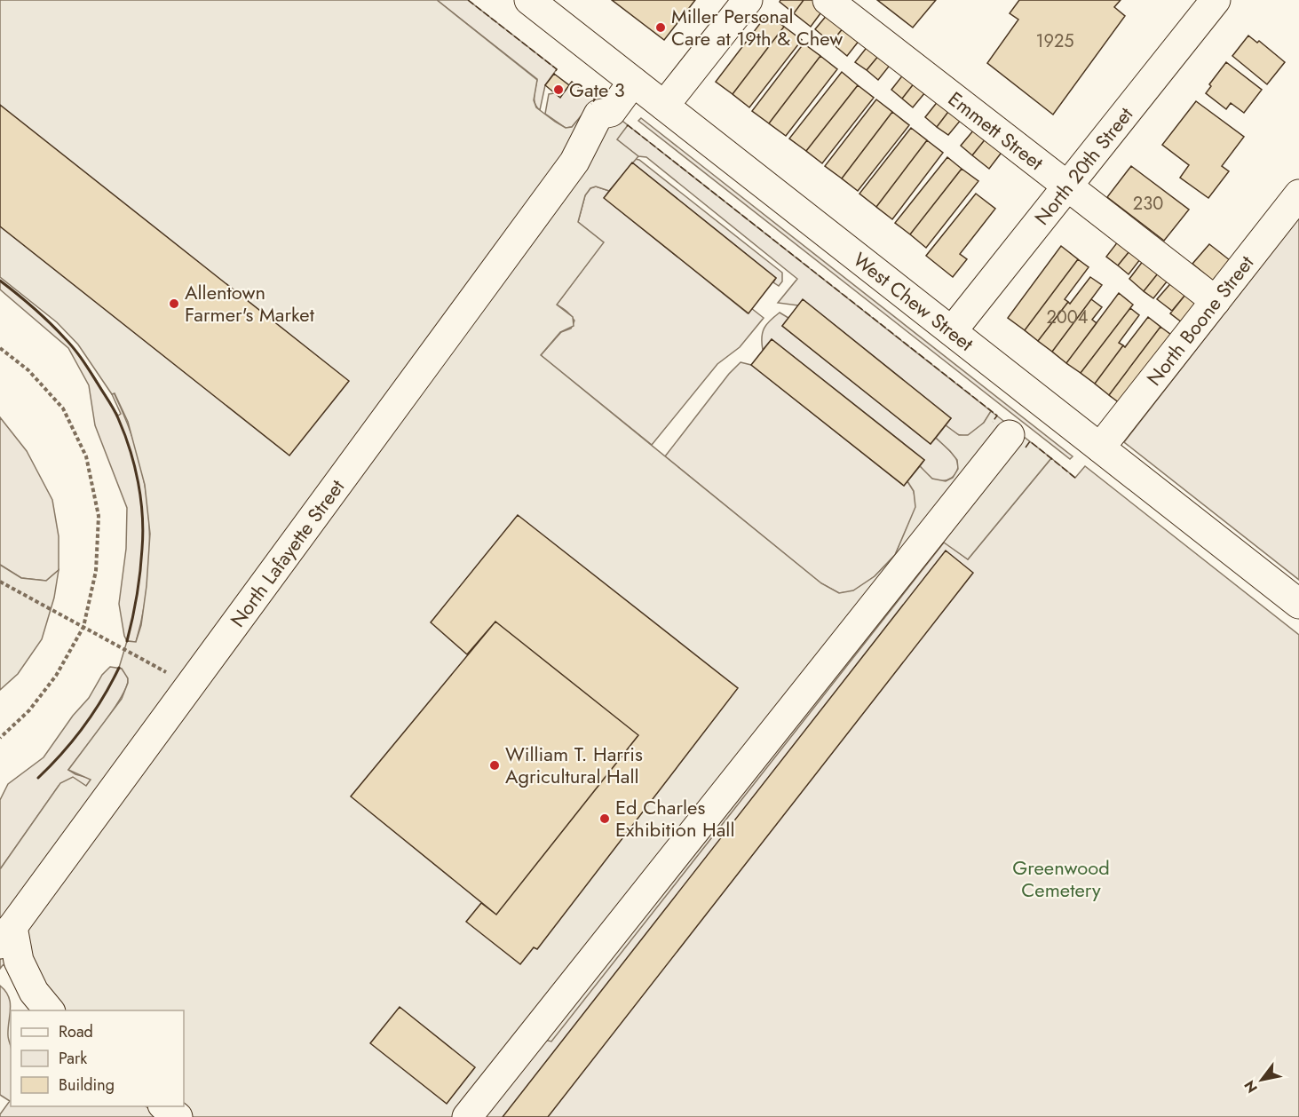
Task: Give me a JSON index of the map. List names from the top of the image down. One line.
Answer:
{"streets":{"street":["Emmett Street","North 20th Street","West Chew Street","North Boone Street","North Lafayette Street"]},"crossings":[["Emmett Street","North 20th Street"],["Emmett Street","North Boone Street"],["North 20th Street","West Chew Street"],["West Chew Street","North Boone Street"],["West Chew Street","North Lafayette Street"]],"parks":["Greenwood Cemetery"],"places":["Miller Personal Care at 19th & Chew","Gate 3","Allentown Farmer's Market","William T. Harris Agricultural Hall","Ed Charles Exhibition Hall"],"house_numbers":["1925","230","2004"],"legend":["Road","Park","Building"],"north":"bottom left"}
